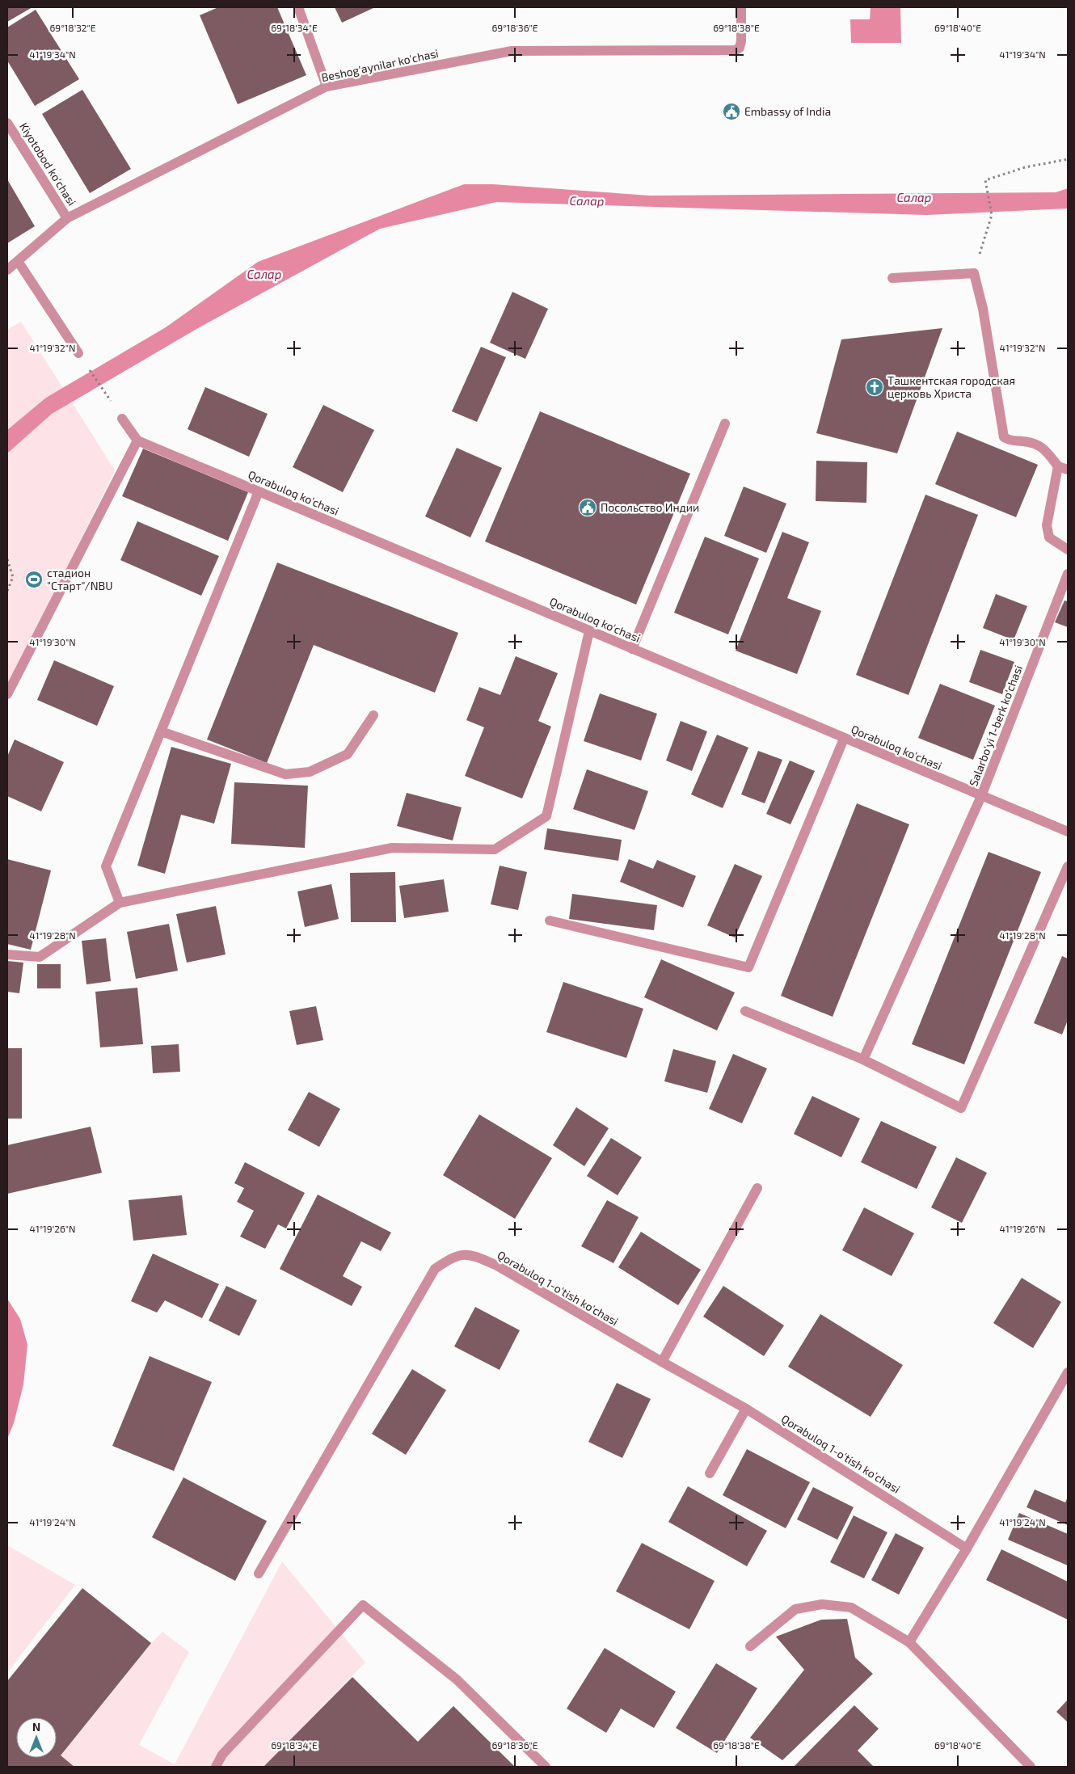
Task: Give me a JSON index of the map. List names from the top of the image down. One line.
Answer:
{"streets":{"street":["Beshog'aynilar ko'chasi","Kiyotobod ko'chasi","Qorabuloq ko'chasi","Salarbo'yi 1-berk ko'chasi","Qorabuloq 1-o'tish ko'chasi"]},"crossings":[["Beshog'aynilar ko'chasi","Kiyotobod ko'chasi"],["Qorabuloq ko'chasi","Salarbo'yi 1-berk ko'chasi"]],"water":["Салар"],"places":{"public building":["Embassy of India","Посольство Индии"],"church":["Ташкентская городская церковь Христа"],"sports":["стадион \"Старт\"/NBU"]},"north":"top","coordinates":["69°18'32\"E","69°18'34\"E","69°18'36\"E","69°18'38\"E","69°18'40\"E","41°19'34\"N","41°19'32\"N","41°19'30\"N","41°19'28\"N","41°19'26\"N","41°19'24\"N"]}
